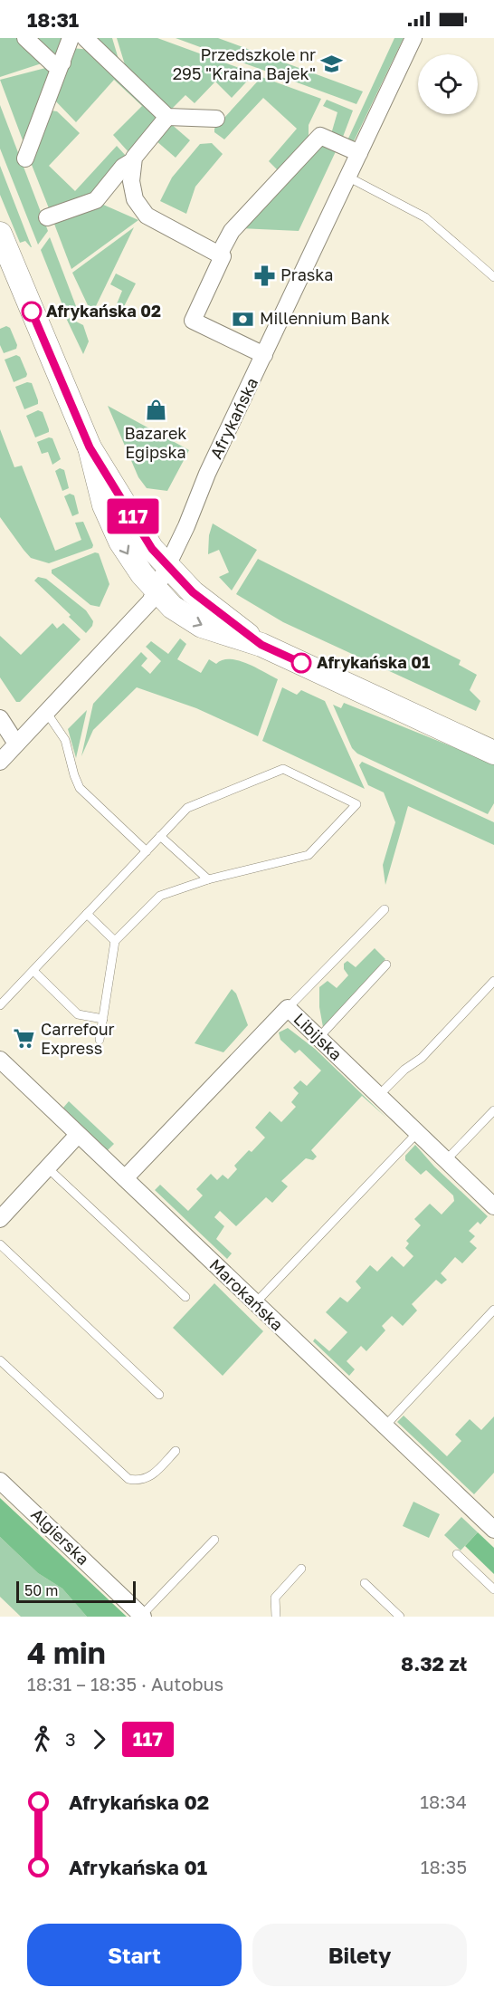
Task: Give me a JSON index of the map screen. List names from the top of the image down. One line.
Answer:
{"streets":{"street":["Afrykańska","Libijska","Marokańska","Algierska"]},"crossings":[["Libijska","Marokańska"]],"places":{"school or university":["Przedszkole nr 295 \"Kraina Bajek\""],"pharmacy":["Praska"],"other":["Afrykańska 02","Afrykańska 01"],"bank":["Millennium Bank"],"shop":["Bazarek Egipska"],"supermarket":["Carrefour Express"]},"lines":["bus line 117"],"scale_bar":"50 m","page":{"status":"18:31","on_map":"117","scale":"50 m","heading":["4 min","18:31 – 18:35 · Autobus","8.32 zł"],"legs":["3","117"],"list":[{"name":"Afrykańska 02","value":"18:34"},{"name":"Afrykańska 01","value":"18:35"}],"buttons":["Start","Bilety"]}}
